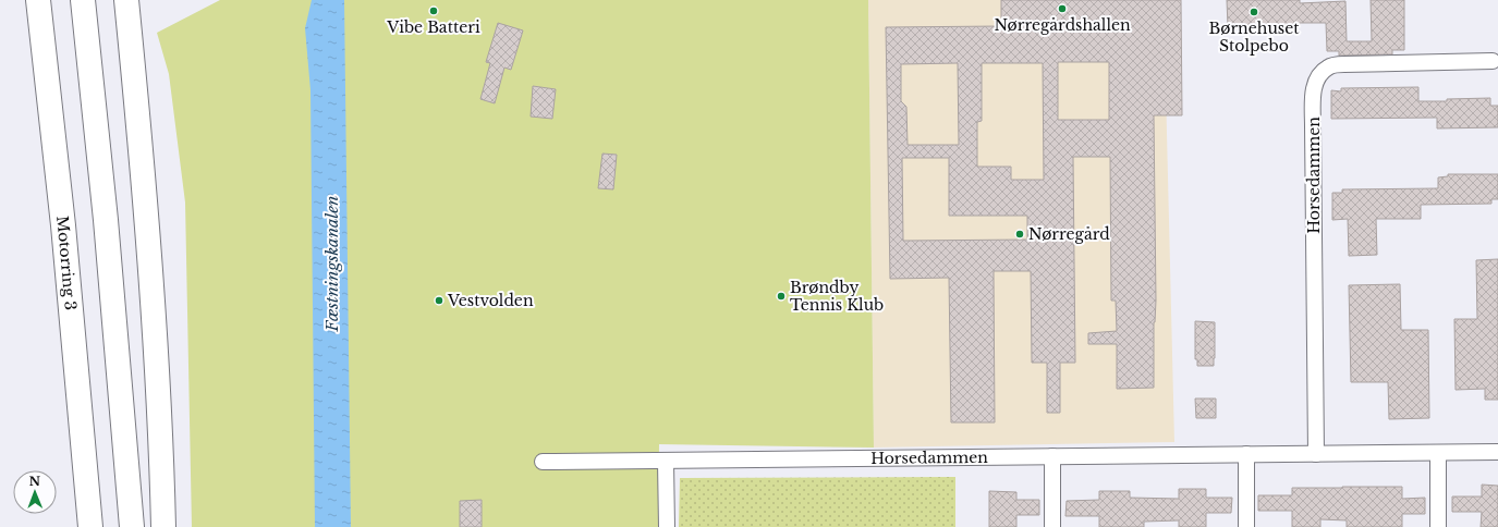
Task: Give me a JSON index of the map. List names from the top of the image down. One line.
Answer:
{"streets":{"highway":["Motorring 3"],"street":["Horsedammen"]},"water":["Fæstningskanalen"],"places":["Nørregårdshallen","Vibe Batteri","Børnehuset Stolpebo","Nørregård","Brøndby Tennis Klub","Vestvolden"],"north":"top"}
